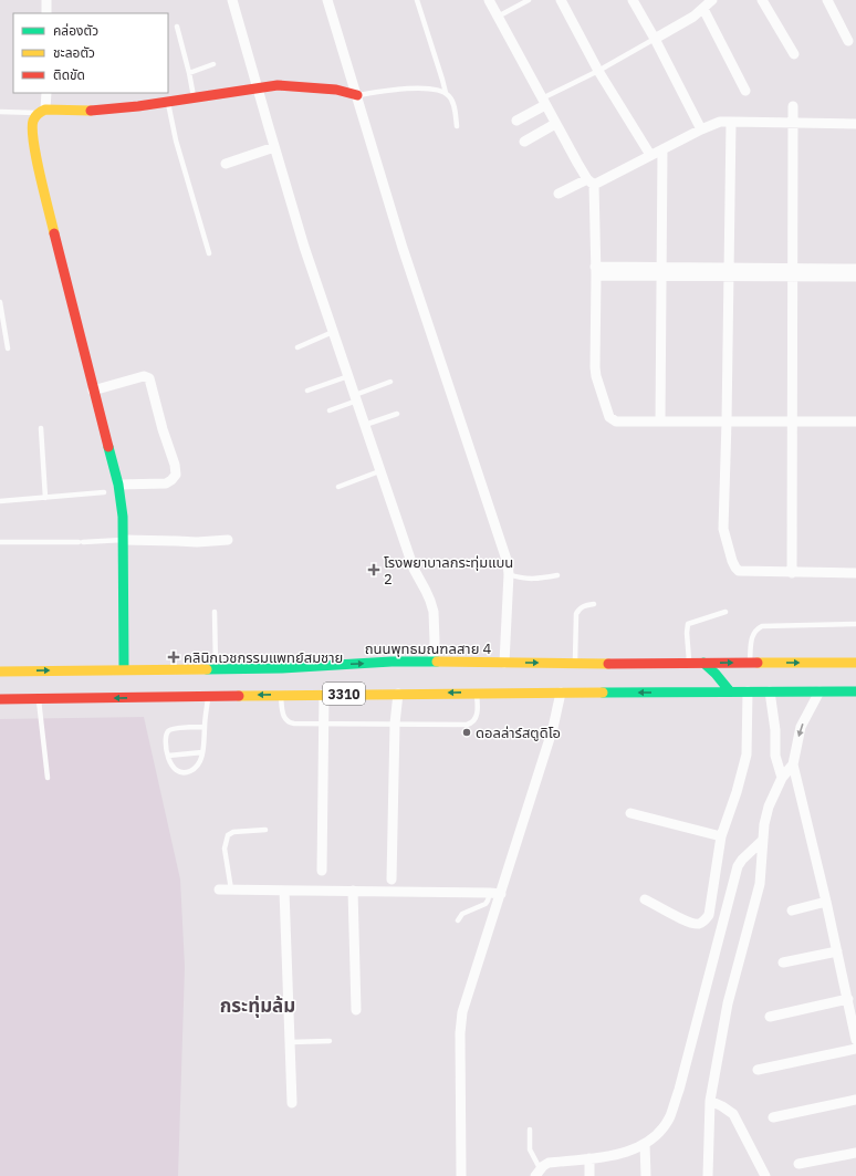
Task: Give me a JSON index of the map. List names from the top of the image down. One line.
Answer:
{"streets":{"main road":["ถนนพุทธมณฑลสาย 4","3310"]},"districts":["กระทุ่มล้ม"],"places":{"health":["โรงพยาบาลกระทุ่มแบน 2","คลินิกเวชกรรมแพทย์สมชาย"],"other":["ดอลล่าร์สตูดิโอ"]},"legend":["คล่องตัว","ชะลอตัว","ติดขัด"]}
